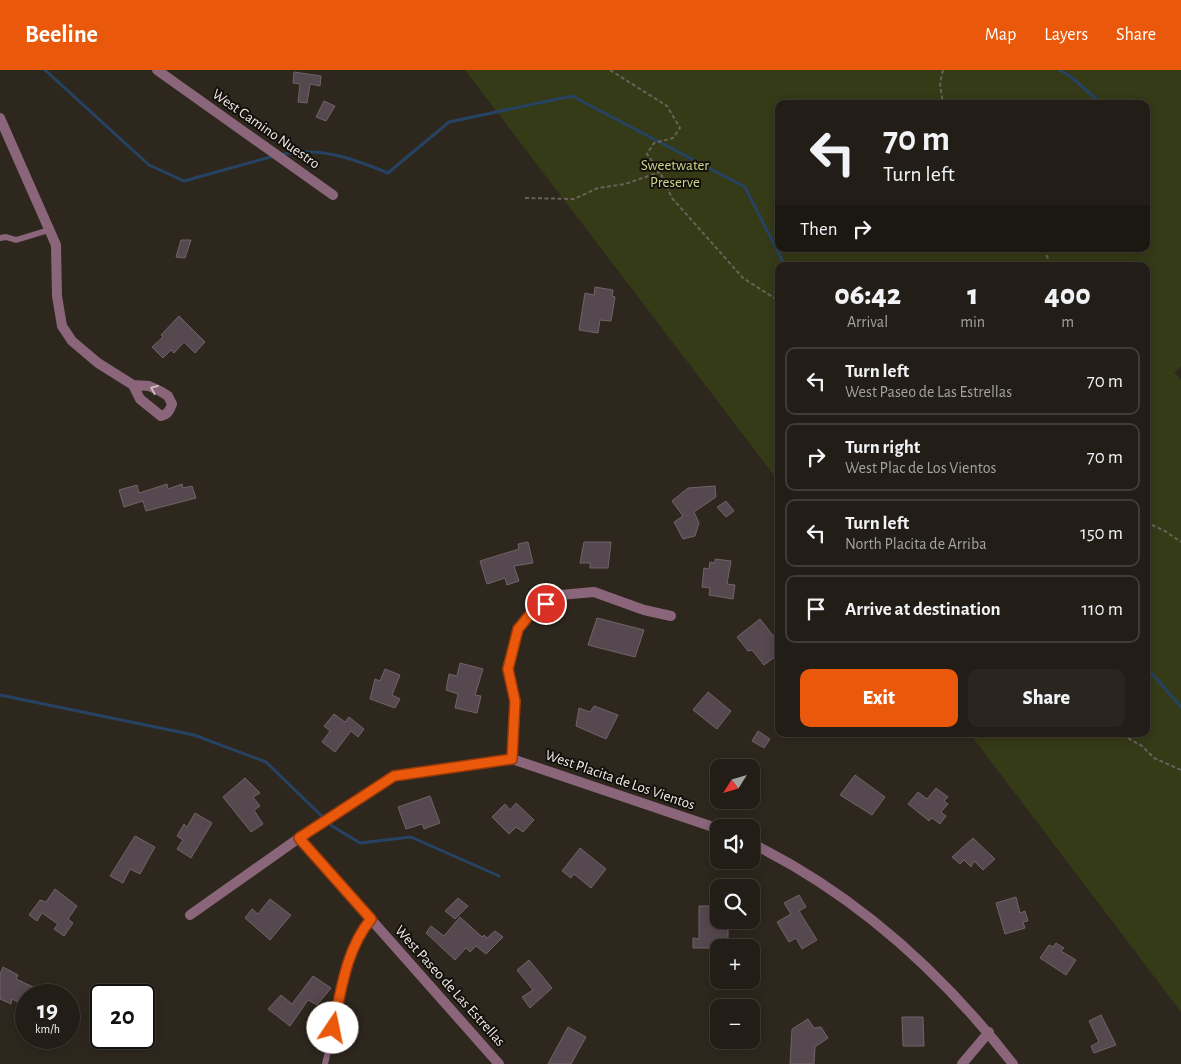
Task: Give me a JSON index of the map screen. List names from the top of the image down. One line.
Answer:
{"streets":{"street":["West Camino Nuestro","West Placita de Los Vientos","West Paseo de Las Estrellas"]},"parks":["Sweetwater Preserve"],"north":"bottom left","page":{"header":"Beeline","nav":["Map","Layers","Share"],"turn":["70 m","Turn left"],"then":"Then","eta":["06:42","Arrival","1","min","400","m"],"list":[{"name":"Turn left","note":"West Paseo de Las Estrellas","value":"70 m"},{"name":"Turn right","note":"West Plac de Los Vientos","value":"70 m"},{"name":"Turn left","note":"North Placita de Arriba","value":"150 m"},{"name":"Arrive at destination","value":"110 m"}],"buttons":["Exit","Share"],"map_buttons":["+","−"],"speed":"19 km/h","limit":"20"}}
